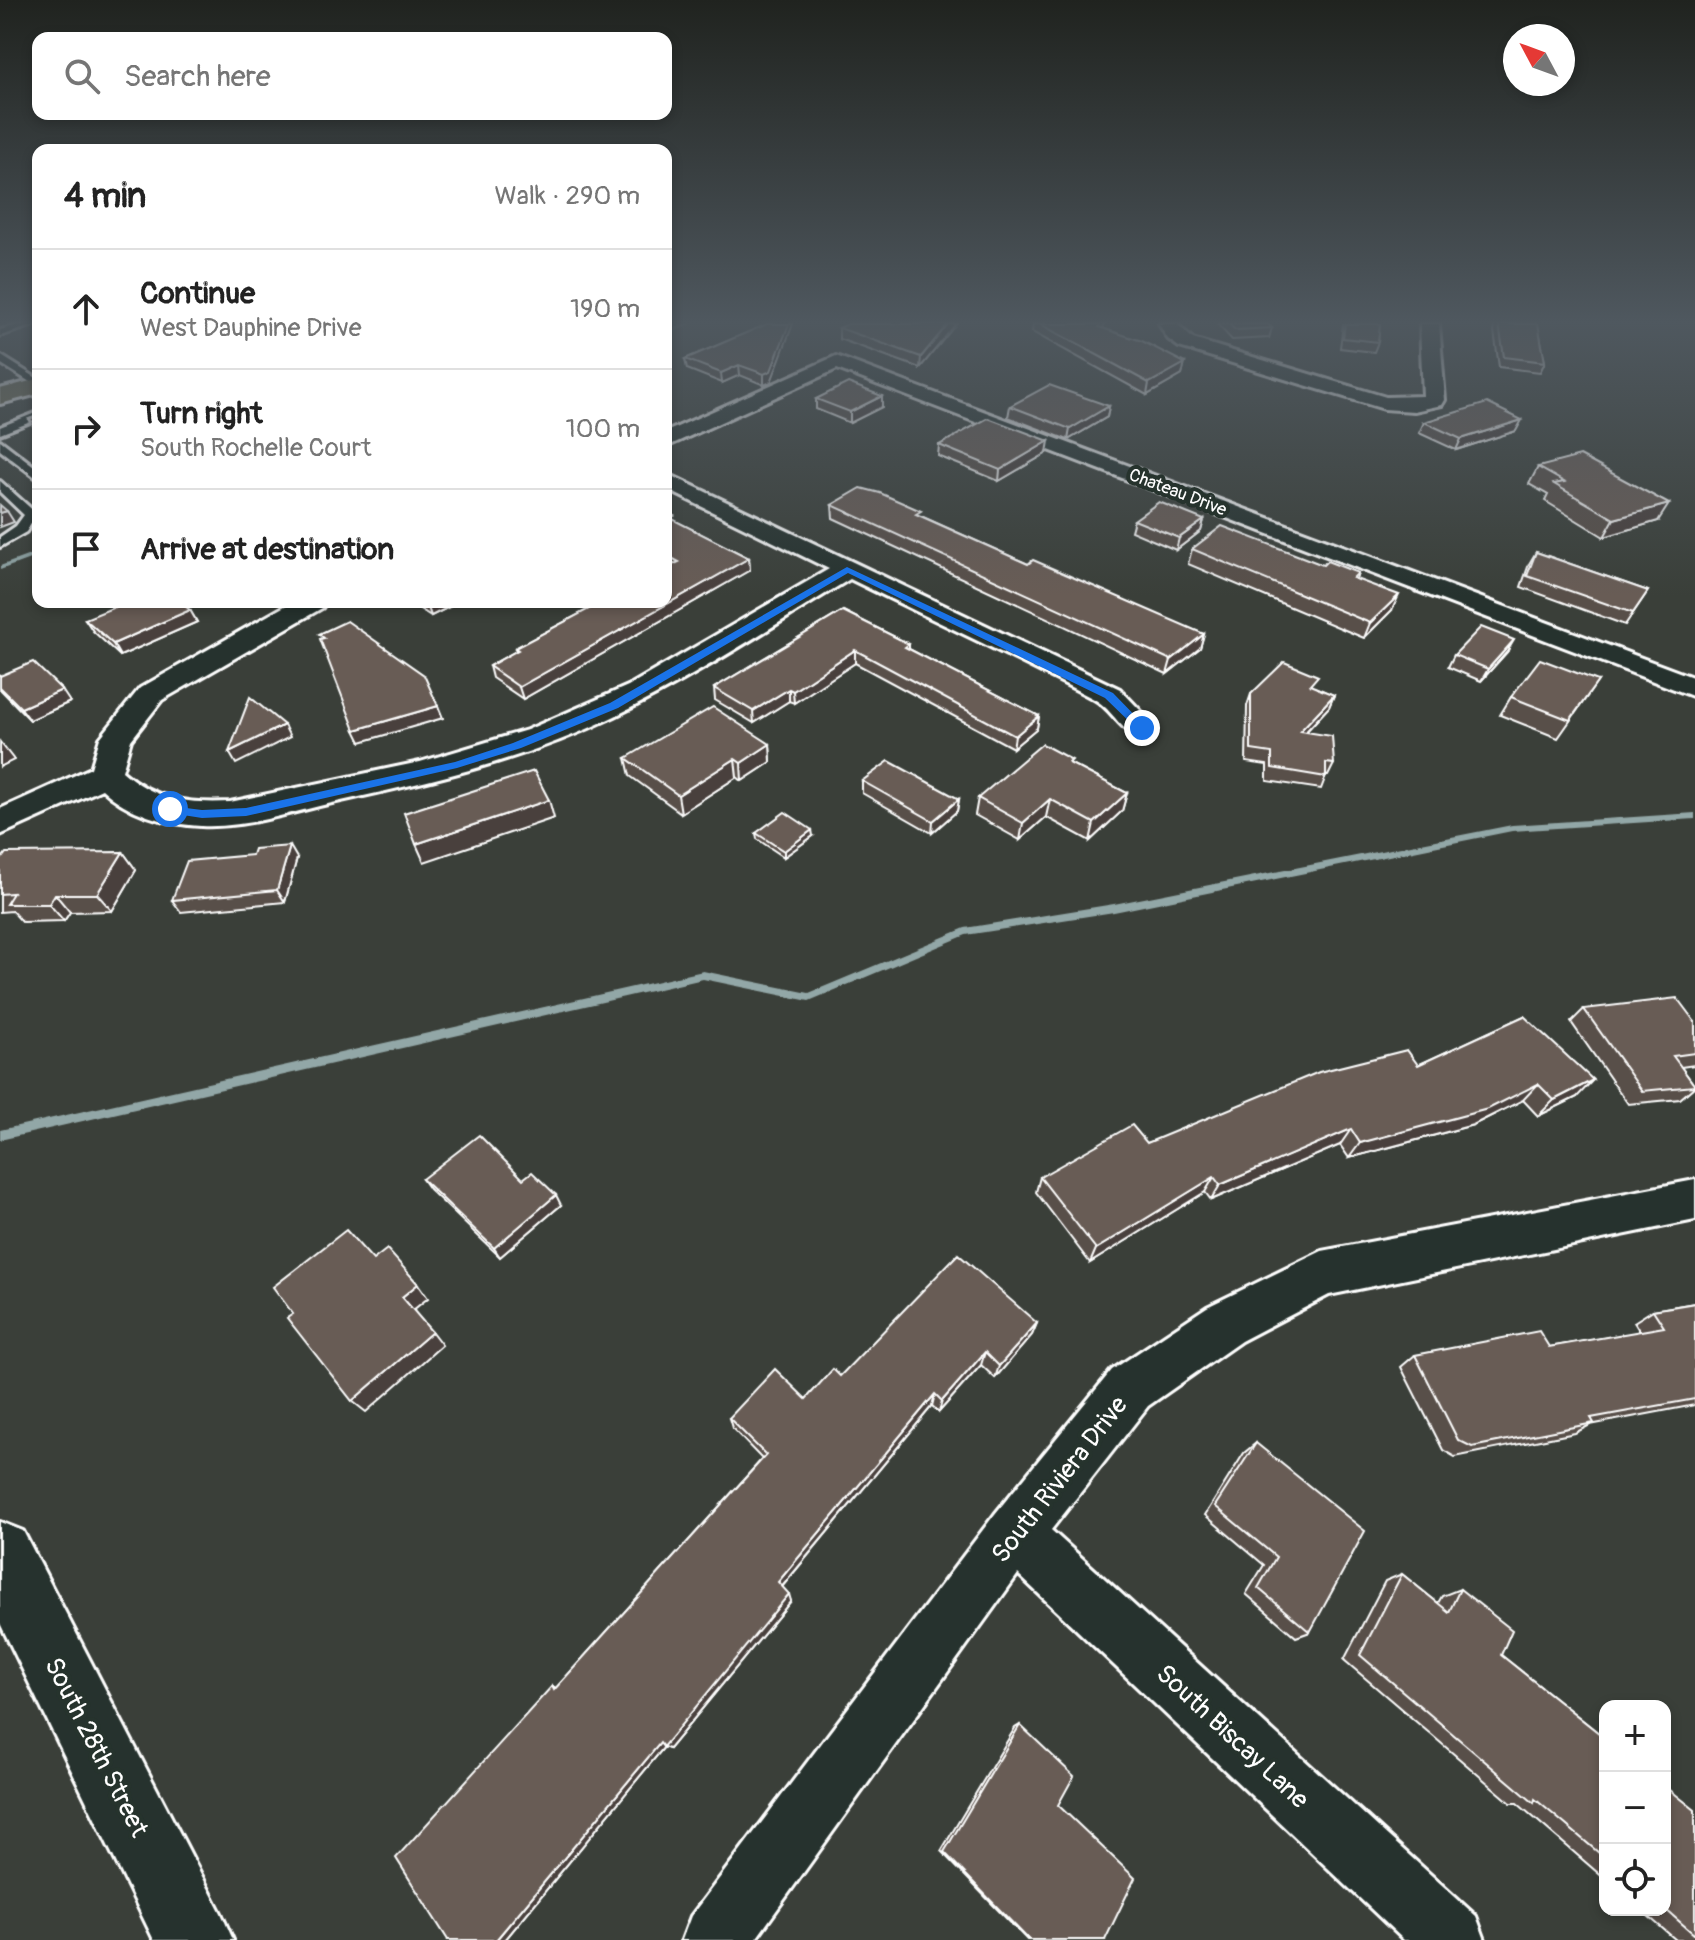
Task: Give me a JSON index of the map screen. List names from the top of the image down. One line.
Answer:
{"streets":{"street":["Chateau Drive","South Riviera Drive","South Biscay Lane","South 28th Street"]},"crossings":[["South Riviera Drive","South Biscay Lane"]],"north":"top left","page":{"search":"Search here","heading":["4 min","Walk · 290 m"],"list":[["Continue","West Dauphine Drive","190 m"],["Turn right","South Rochelle Court","100 m"],"Arrive at destination"],"map_buttons":["+","−"]}}
